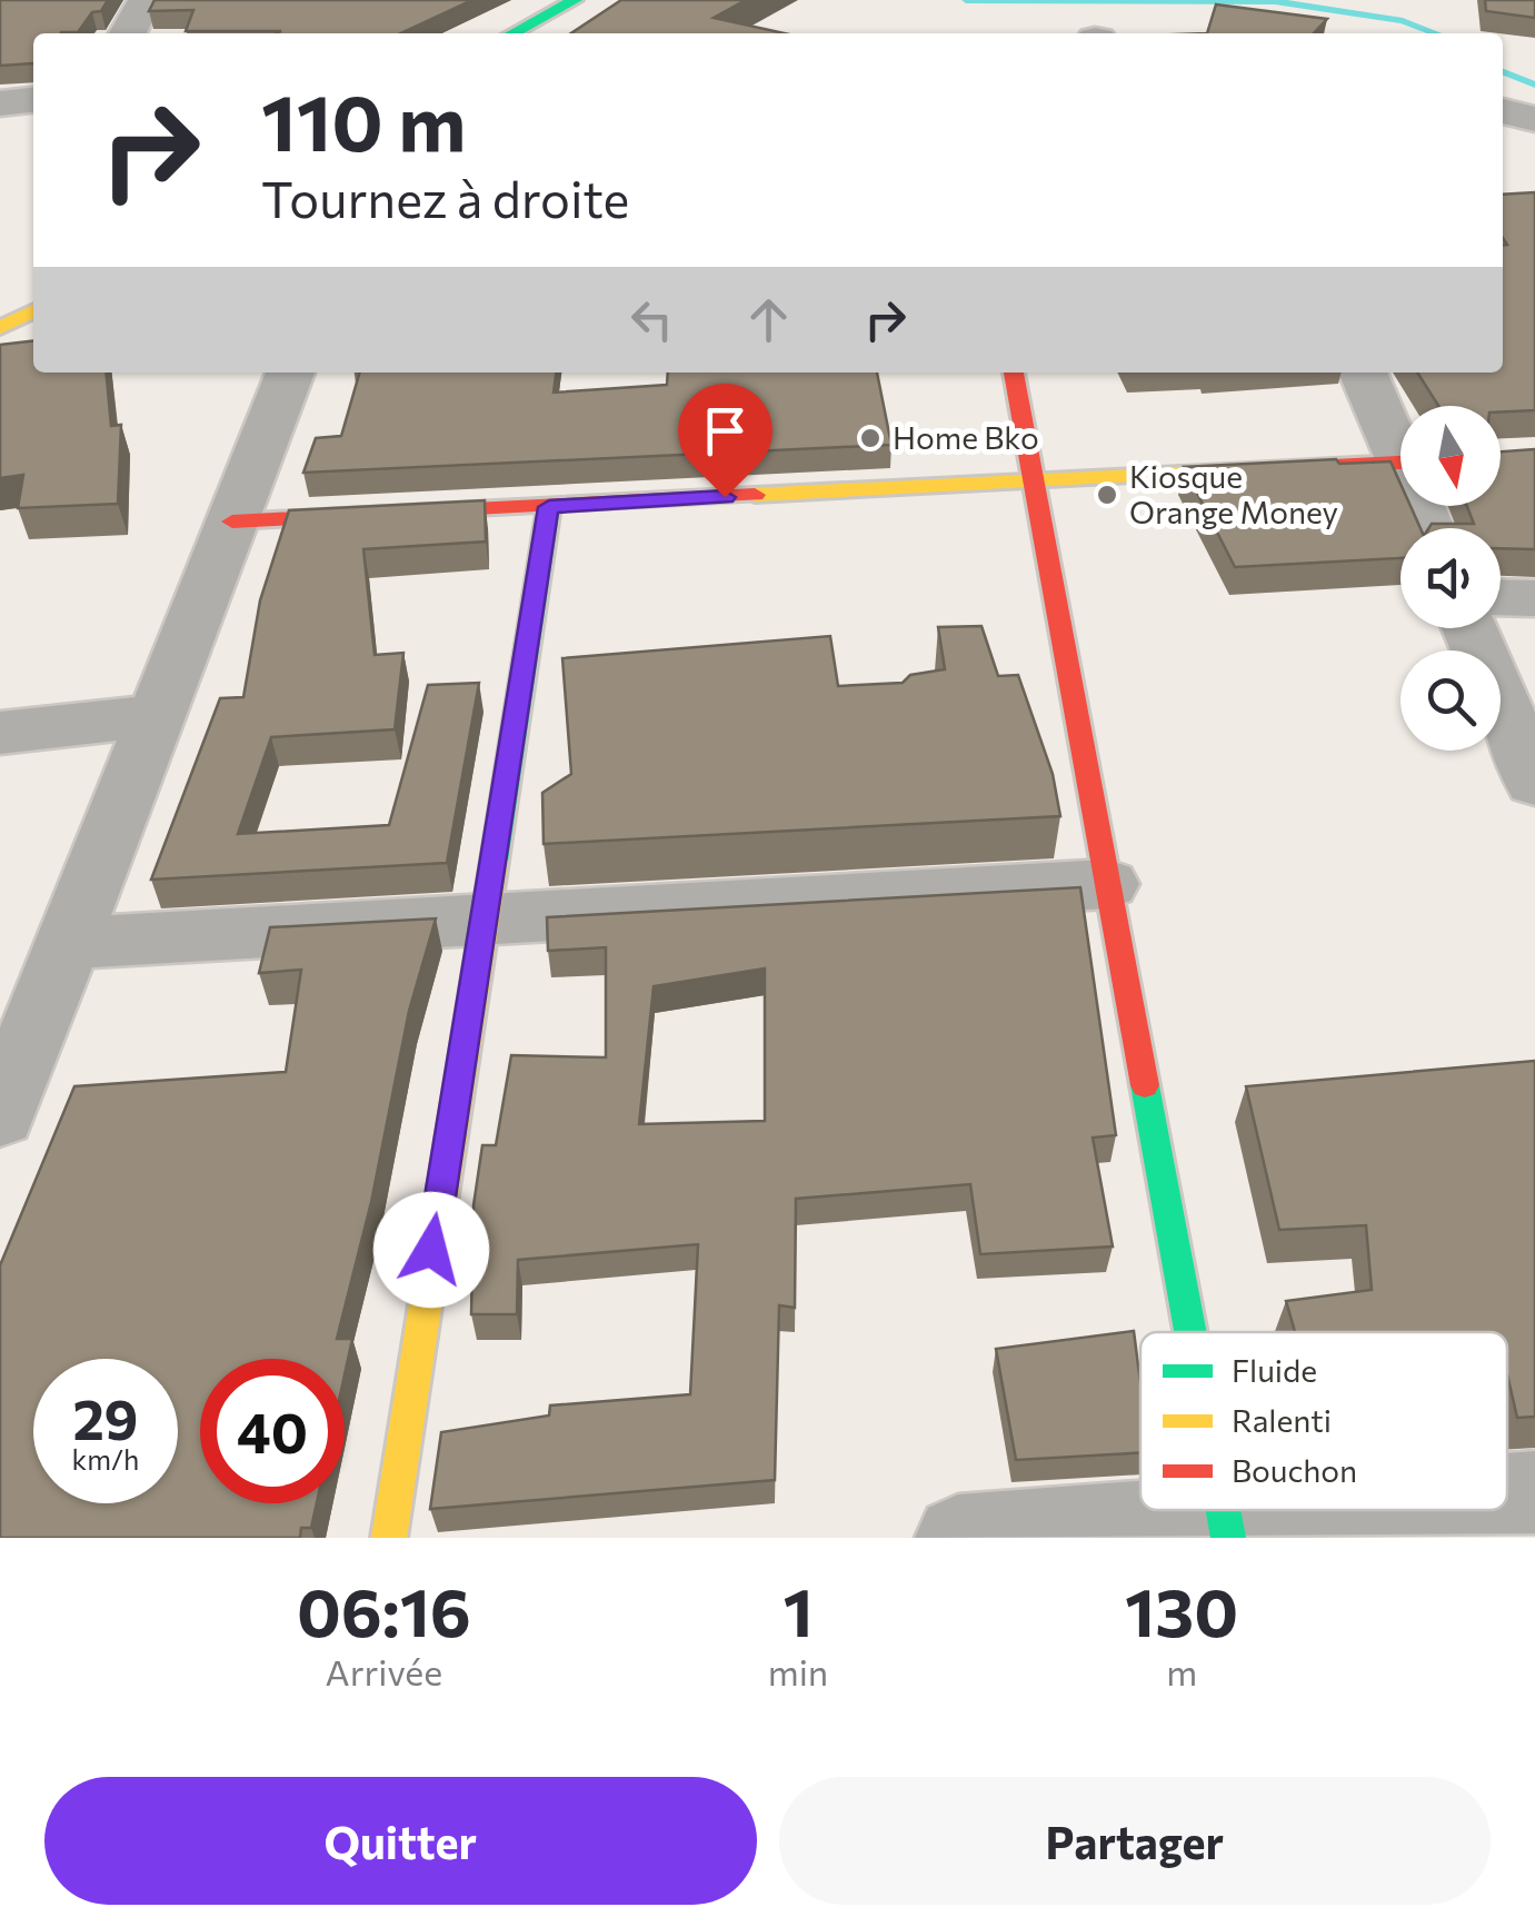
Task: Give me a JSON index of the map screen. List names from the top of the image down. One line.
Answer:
{"places":["Home Bko","Kiosque Orange Money"],"legend":["Fluide","Ralenti","Bouchon"],"north":"bottom","page":{"turn":["110 m","Tournez à droite"],"speed":"29 km/h","limit":"40","eta":["06:16","Arrivée","1","min","130","m"],"buttons":["Quitter","Partager"]}}
